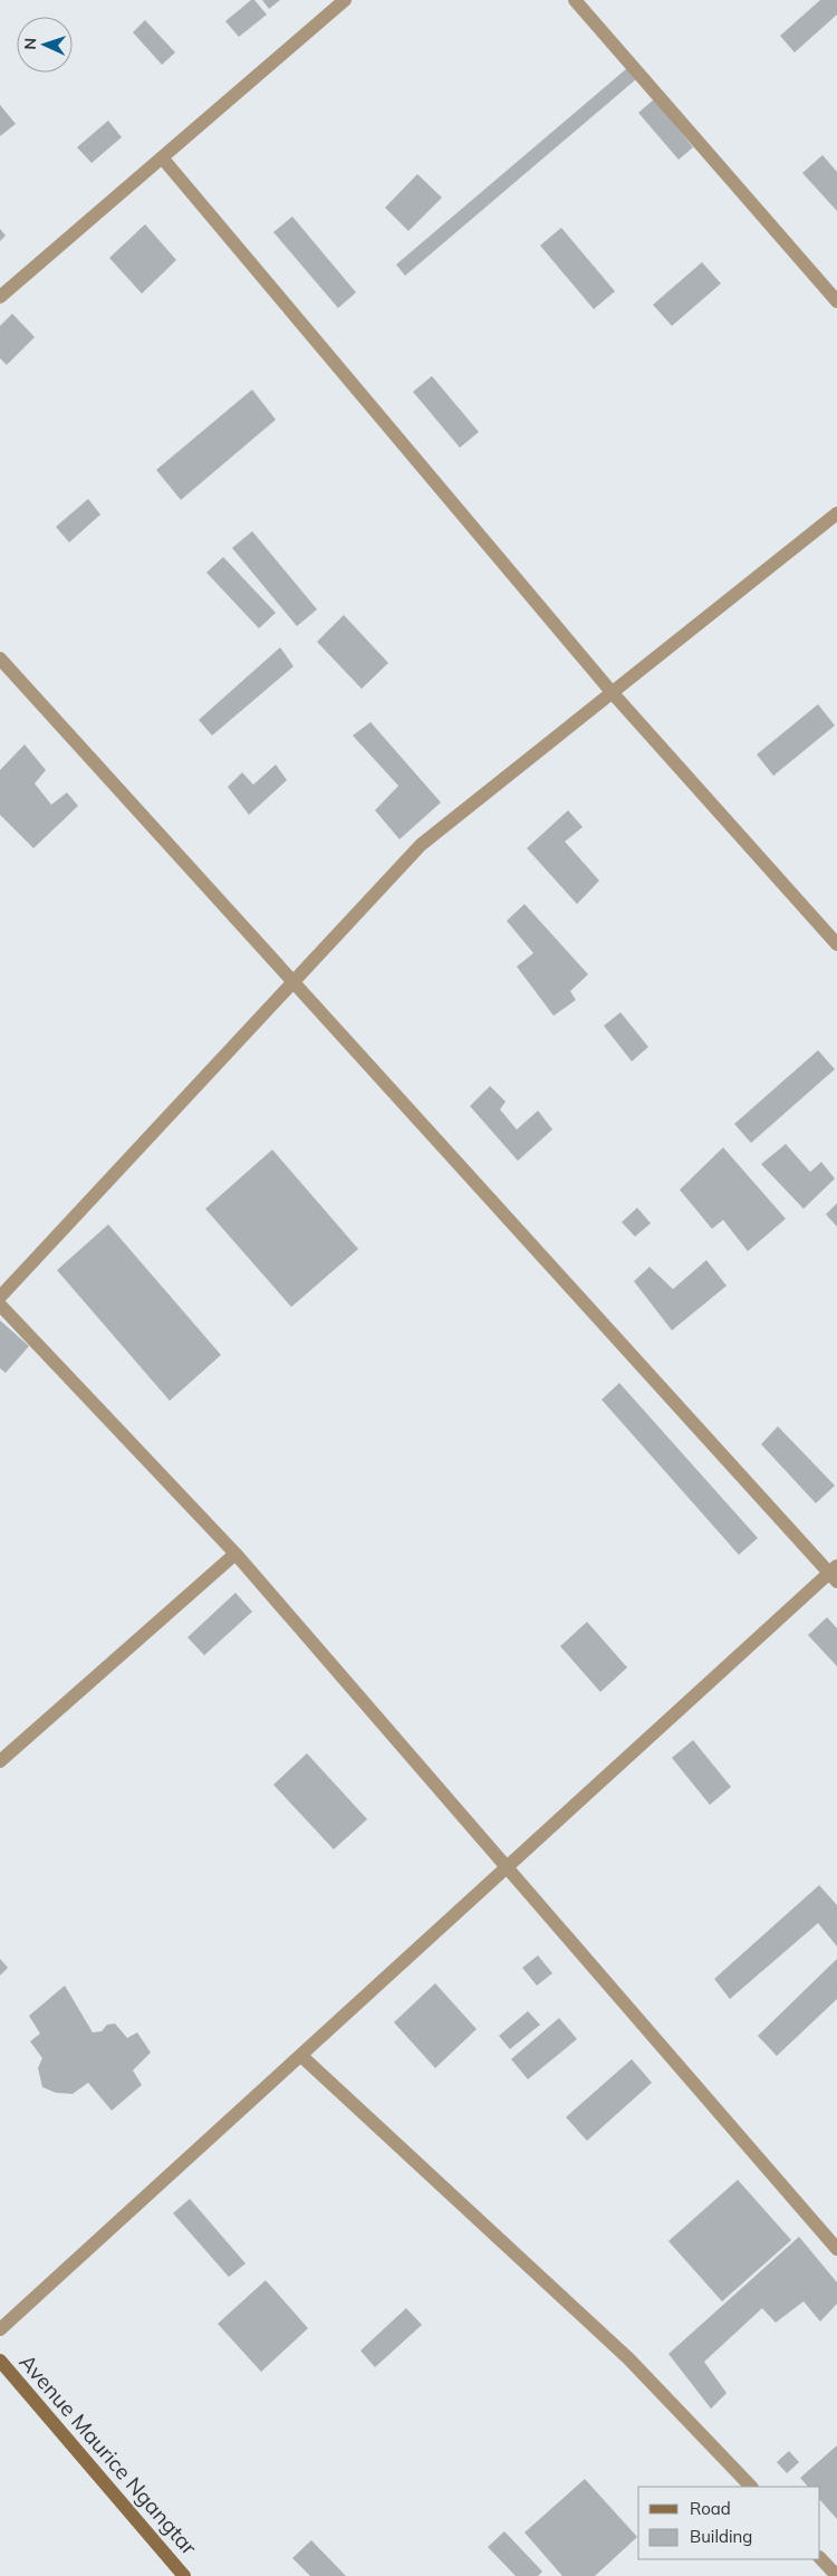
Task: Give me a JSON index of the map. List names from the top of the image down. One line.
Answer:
{"streets":{"street":["Avenue Maurice Ngangtar"]},"legend":["Road","Building"],"north":"left"}
